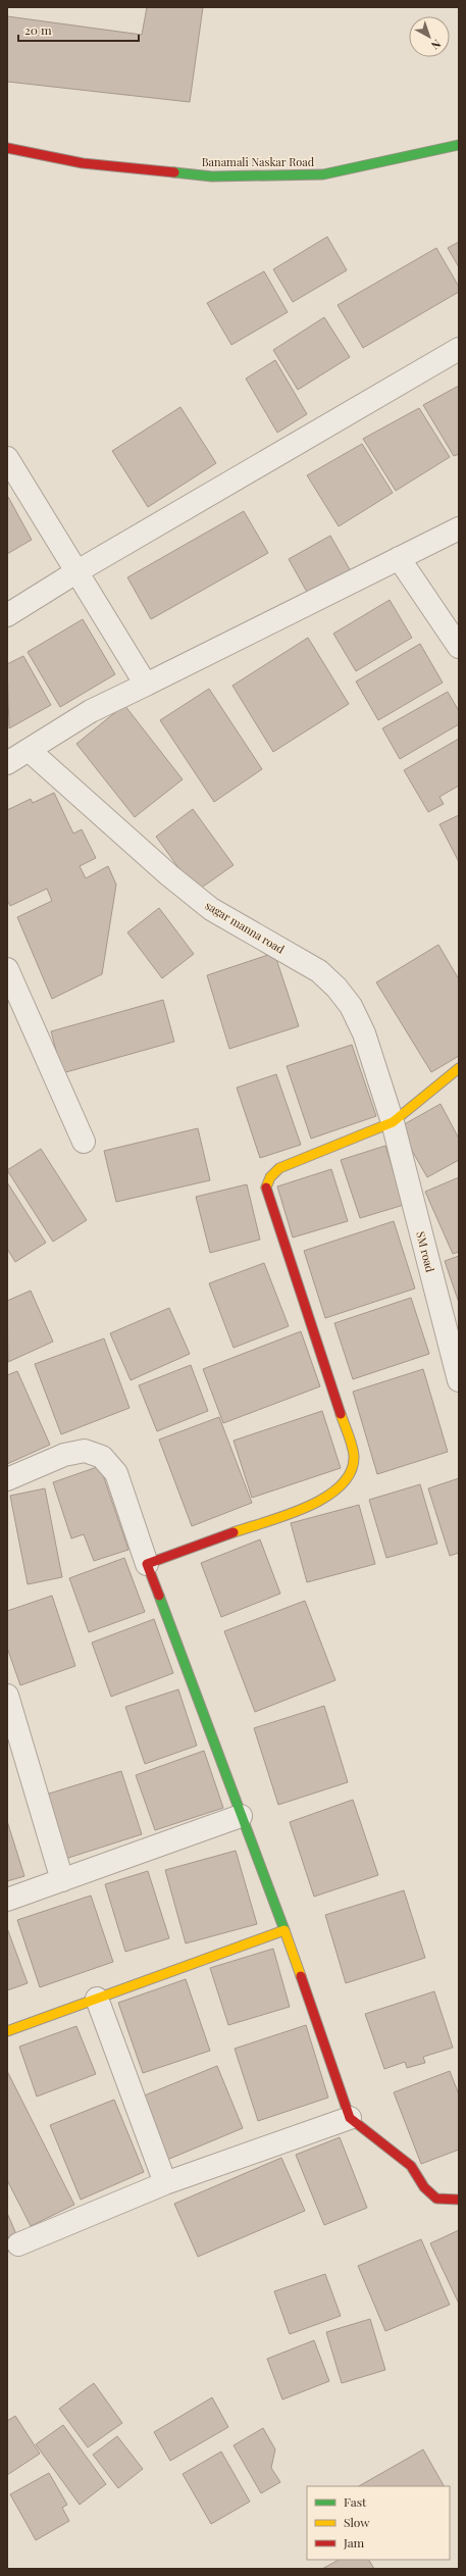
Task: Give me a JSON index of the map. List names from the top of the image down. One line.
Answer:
{"streets":{"street":["Banamali Naskar Road","sagar manna road","SM road"]},"crossings":[["sagar manna road","SM road"]],"legend":["Fast","Slow","Jam"],"scale_bar":"20 m","north":"bottom right"}
